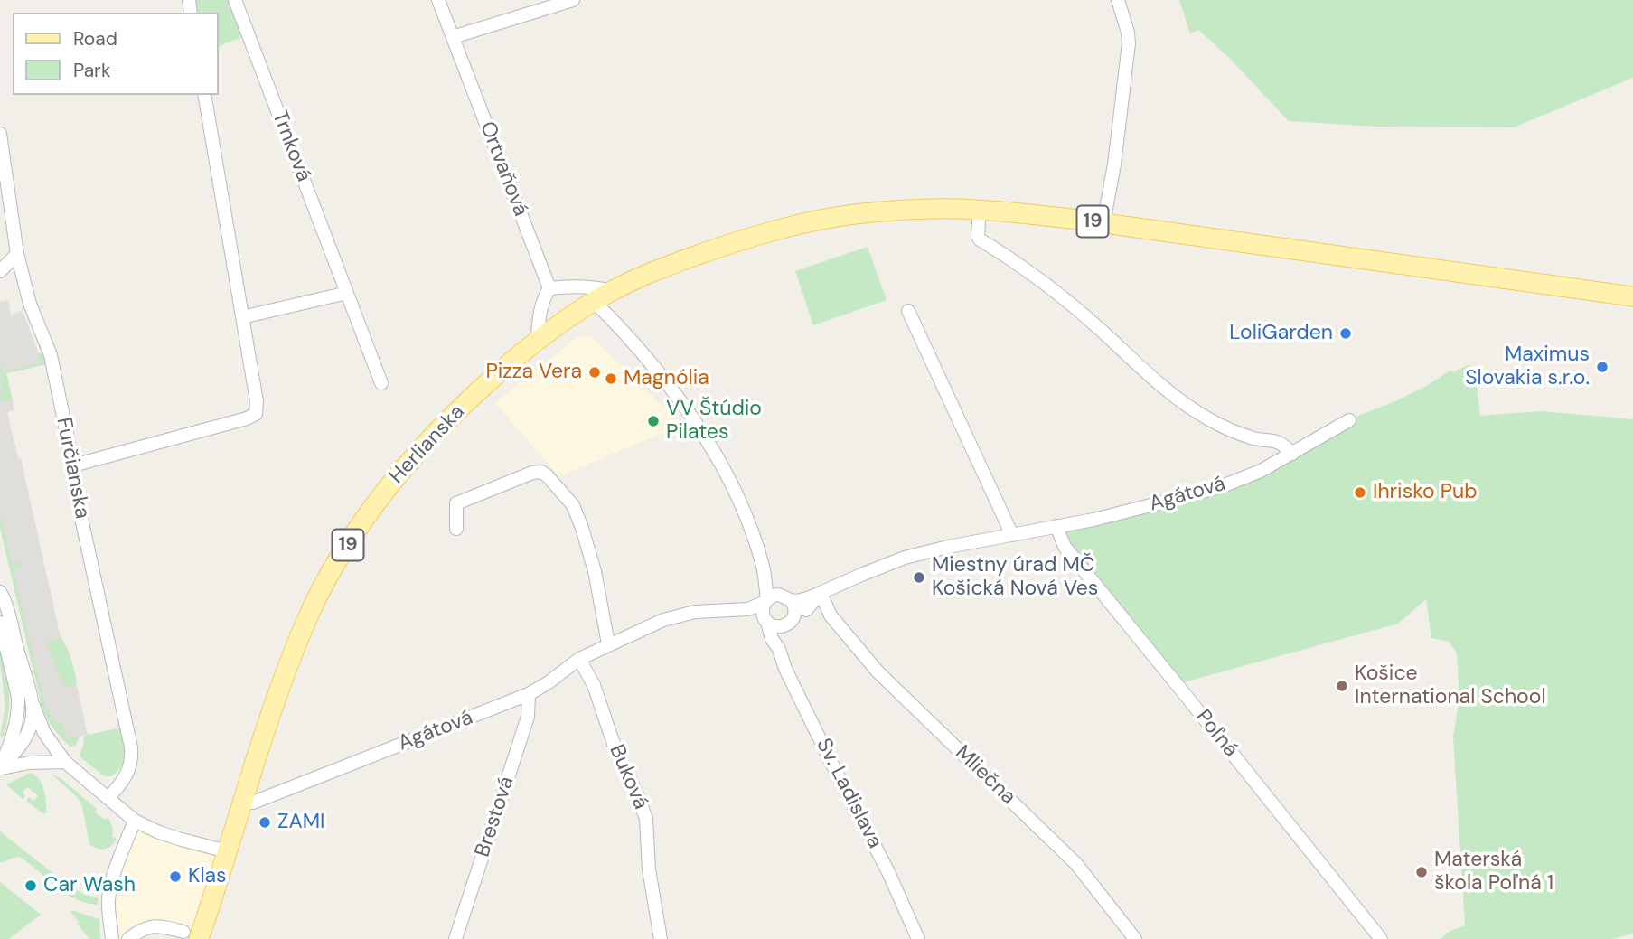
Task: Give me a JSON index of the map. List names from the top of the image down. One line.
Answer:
{"streets":{"main road":["19","Herlianska"],"street":["Trnková","Ortvaňová","Furčianska","Agátová","Poľná","Mliečna","Buková","Sv. Ladislava","Brestová"]},"crossings":[["19","Herlianska"],["Agátová","Poľná"],["Agátová","Mliečna"],["Agátová","Buková"],["Agátová","Sv. Ladislava"],["Agátová","Brestová"]],"places":["LoliGarden","Maximus Slovakia s.r.o.","Pizza Vera","Magnólia","VV Štúdio Pilates","Ihrisko Pub","Miestny úrad MČ Košická Nová Ves","Košice International School","ZAMI","Materská škola Poľná 1","Klas","Car Wash"],"legend":["Road","Park"]}
